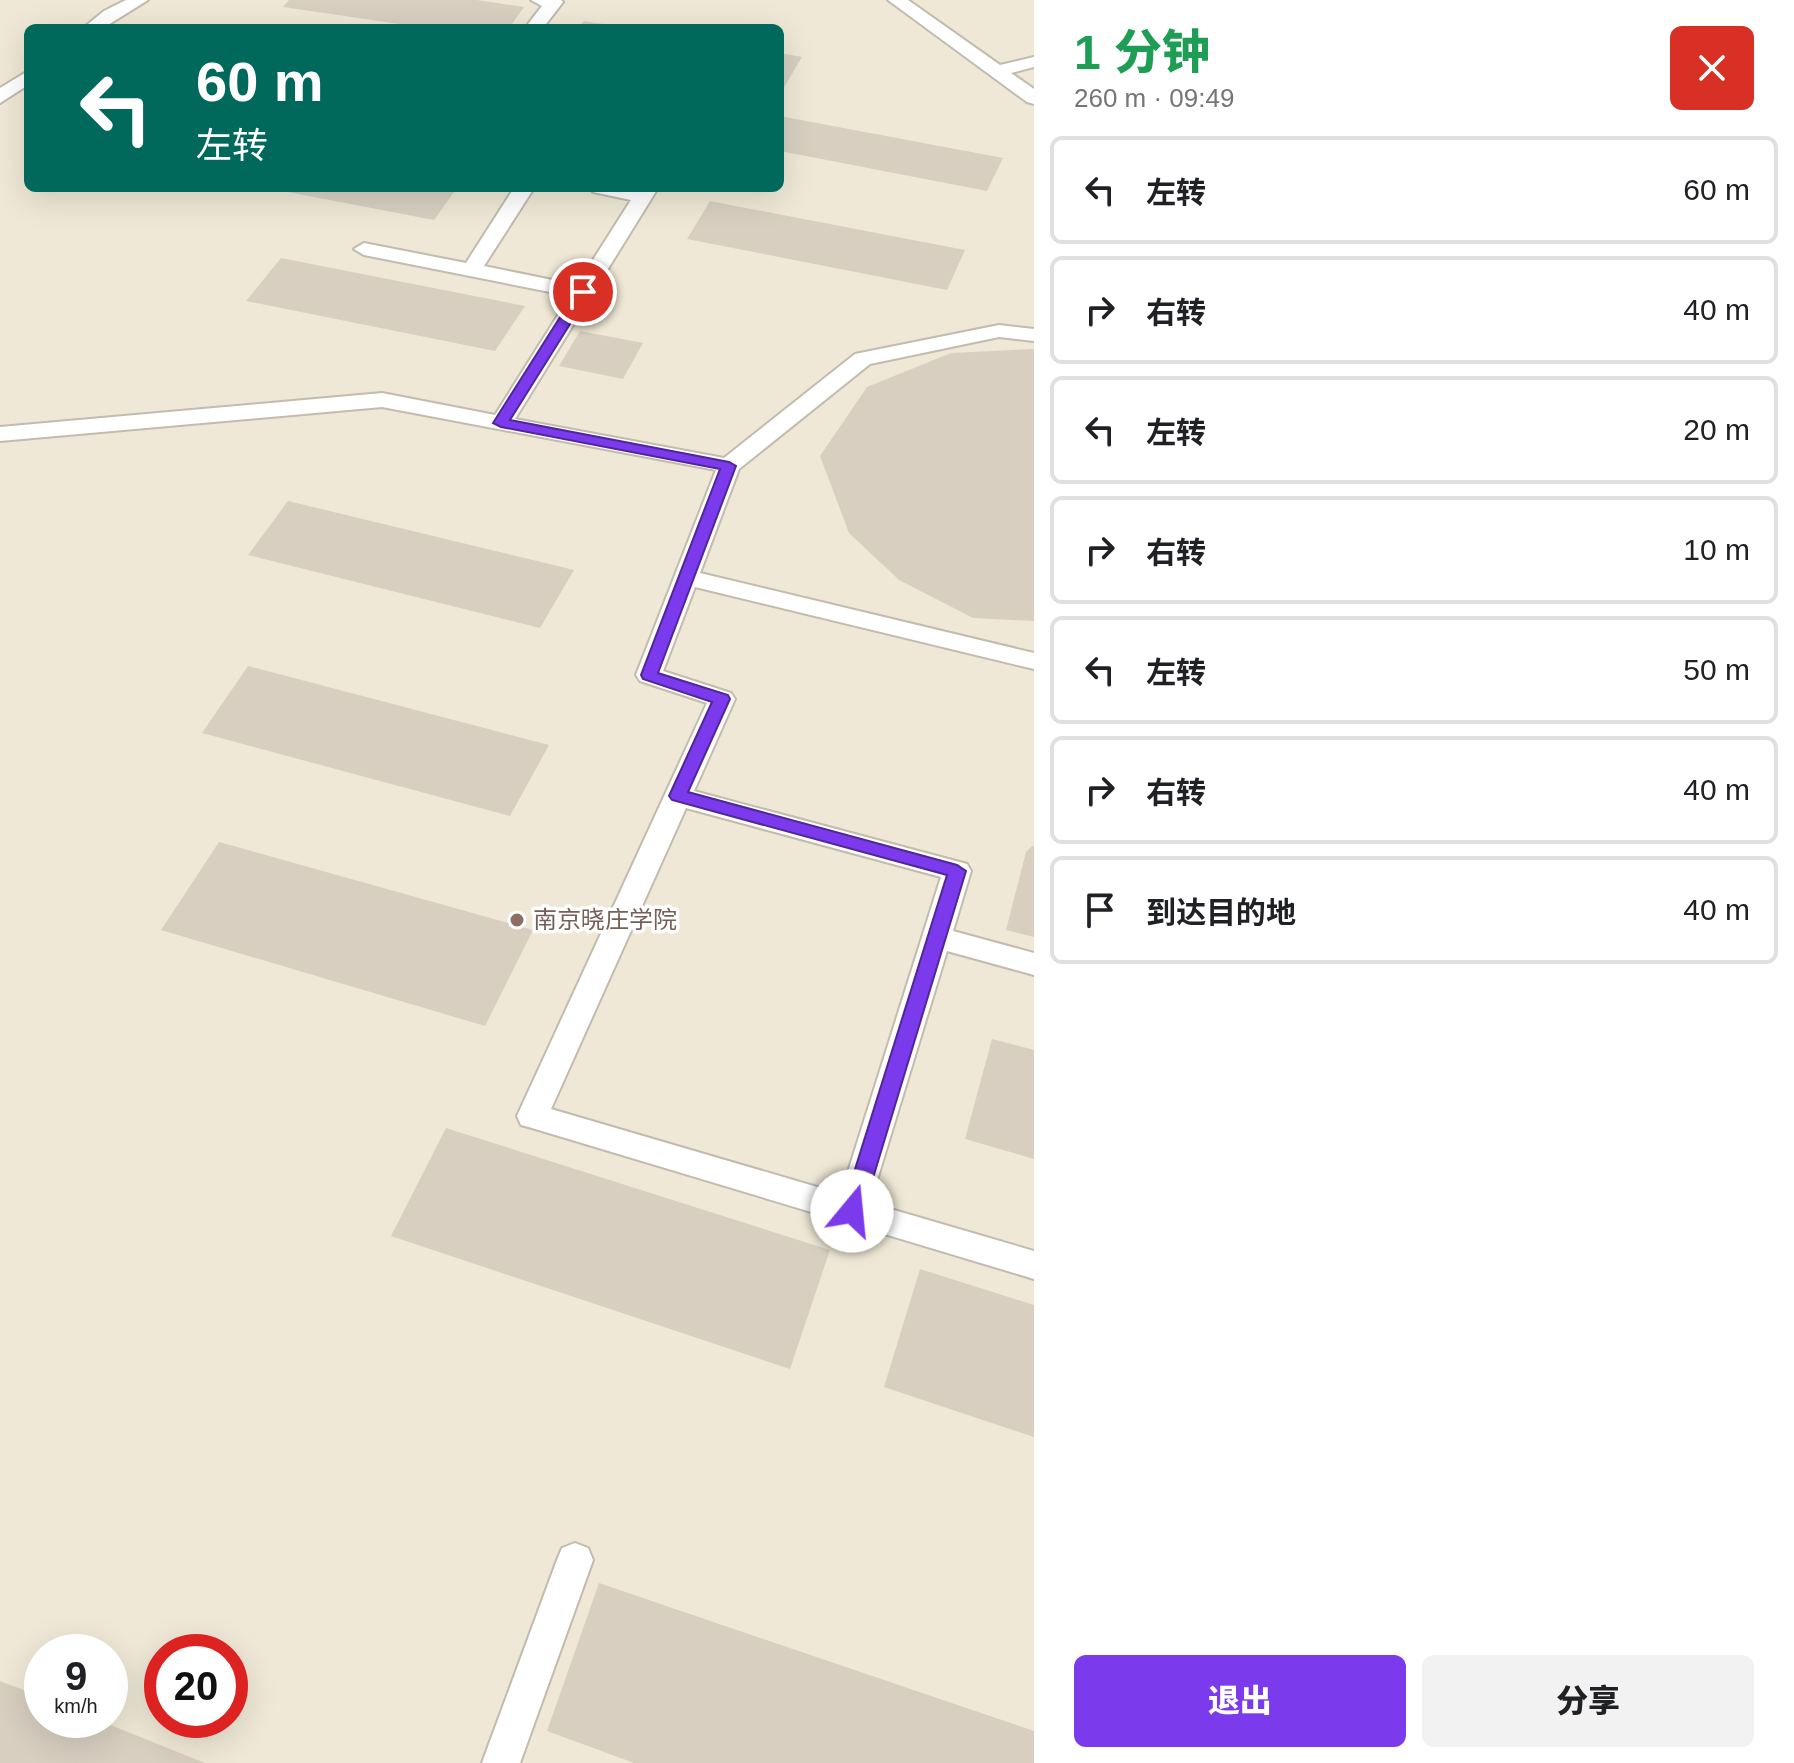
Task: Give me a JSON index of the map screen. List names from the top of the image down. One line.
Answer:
{"places":["南京晓庄学院"],"page":{"heading":["1 分钟","260 m · 09:49"],"turn":["60 m","左转"],"list":[{"name":"左转","value":"60 m"},{"name":"右转","value":"40 m"},{"name":"左转","value":"20 m"},{"name":"右转","value":"10 m"},{"name":"左转","value":"50 m"},{"name":"右转","value":"40 m"},{"name":"到达目的地","value":"40 m"}],"speed":"9 km/h","limit":"20","buttons":["退出","分享"]}}
